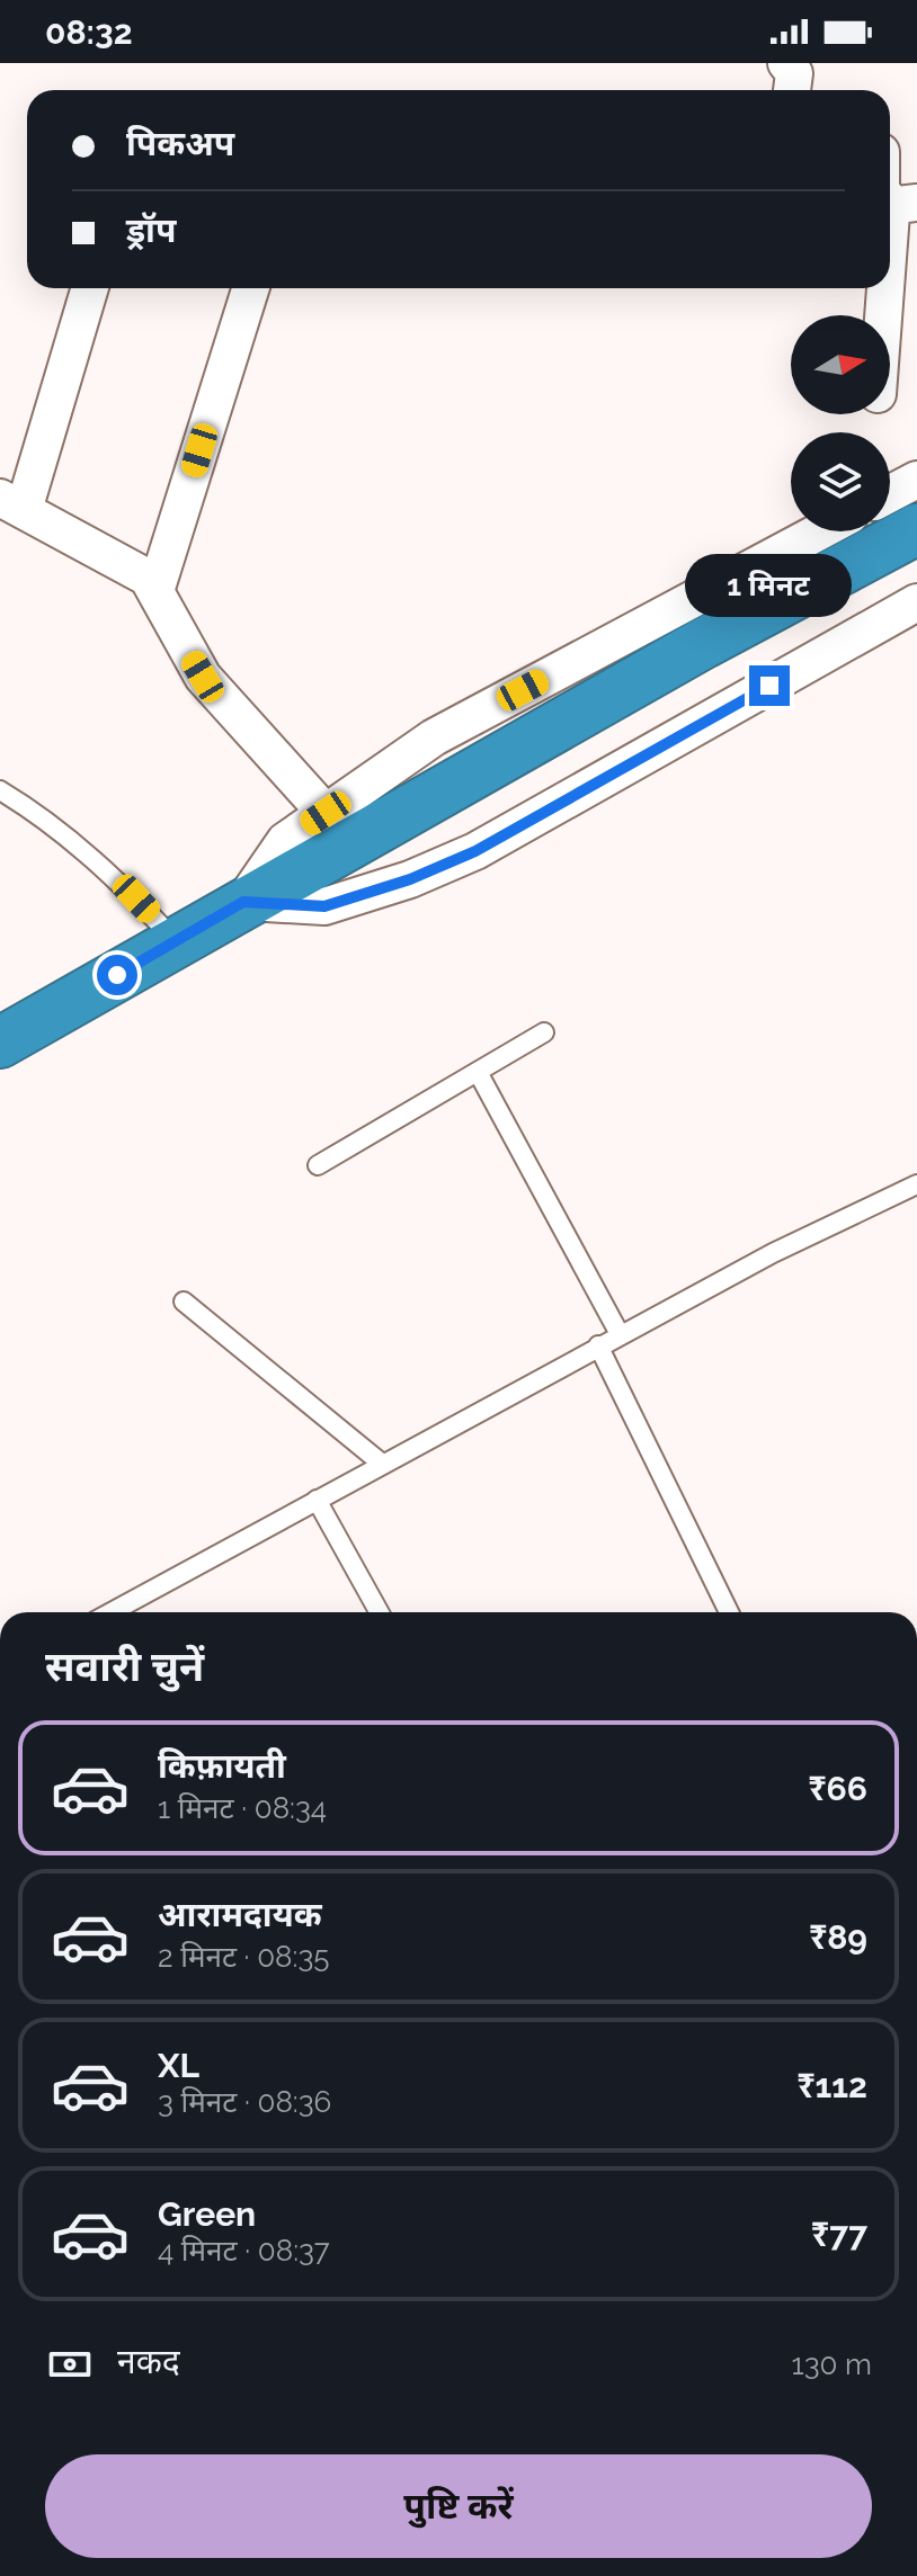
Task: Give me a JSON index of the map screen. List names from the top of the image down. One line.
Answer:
{"north":"right","page":{"status":"08:32","banner":["पिकअप","ड्रॉप"],"bubble":"1 मिनट","heading":"सवारी चुनें","list":[{"name":"किफ़ायती","note":"1 मिनट · 08:34","value":"₹66"},{"name":"आरामदायक","note":"2 मिनट · 08:35","value":"₹89"},{"name":"XL","note":"3 मिनट · 08:36","value":"₹112"},{"name":"Green","note":"4 मिनट · 08:37","value":"₹77"}],"pay":["नकद","130 m"],"buttons":"पुष्टि करें"}}
